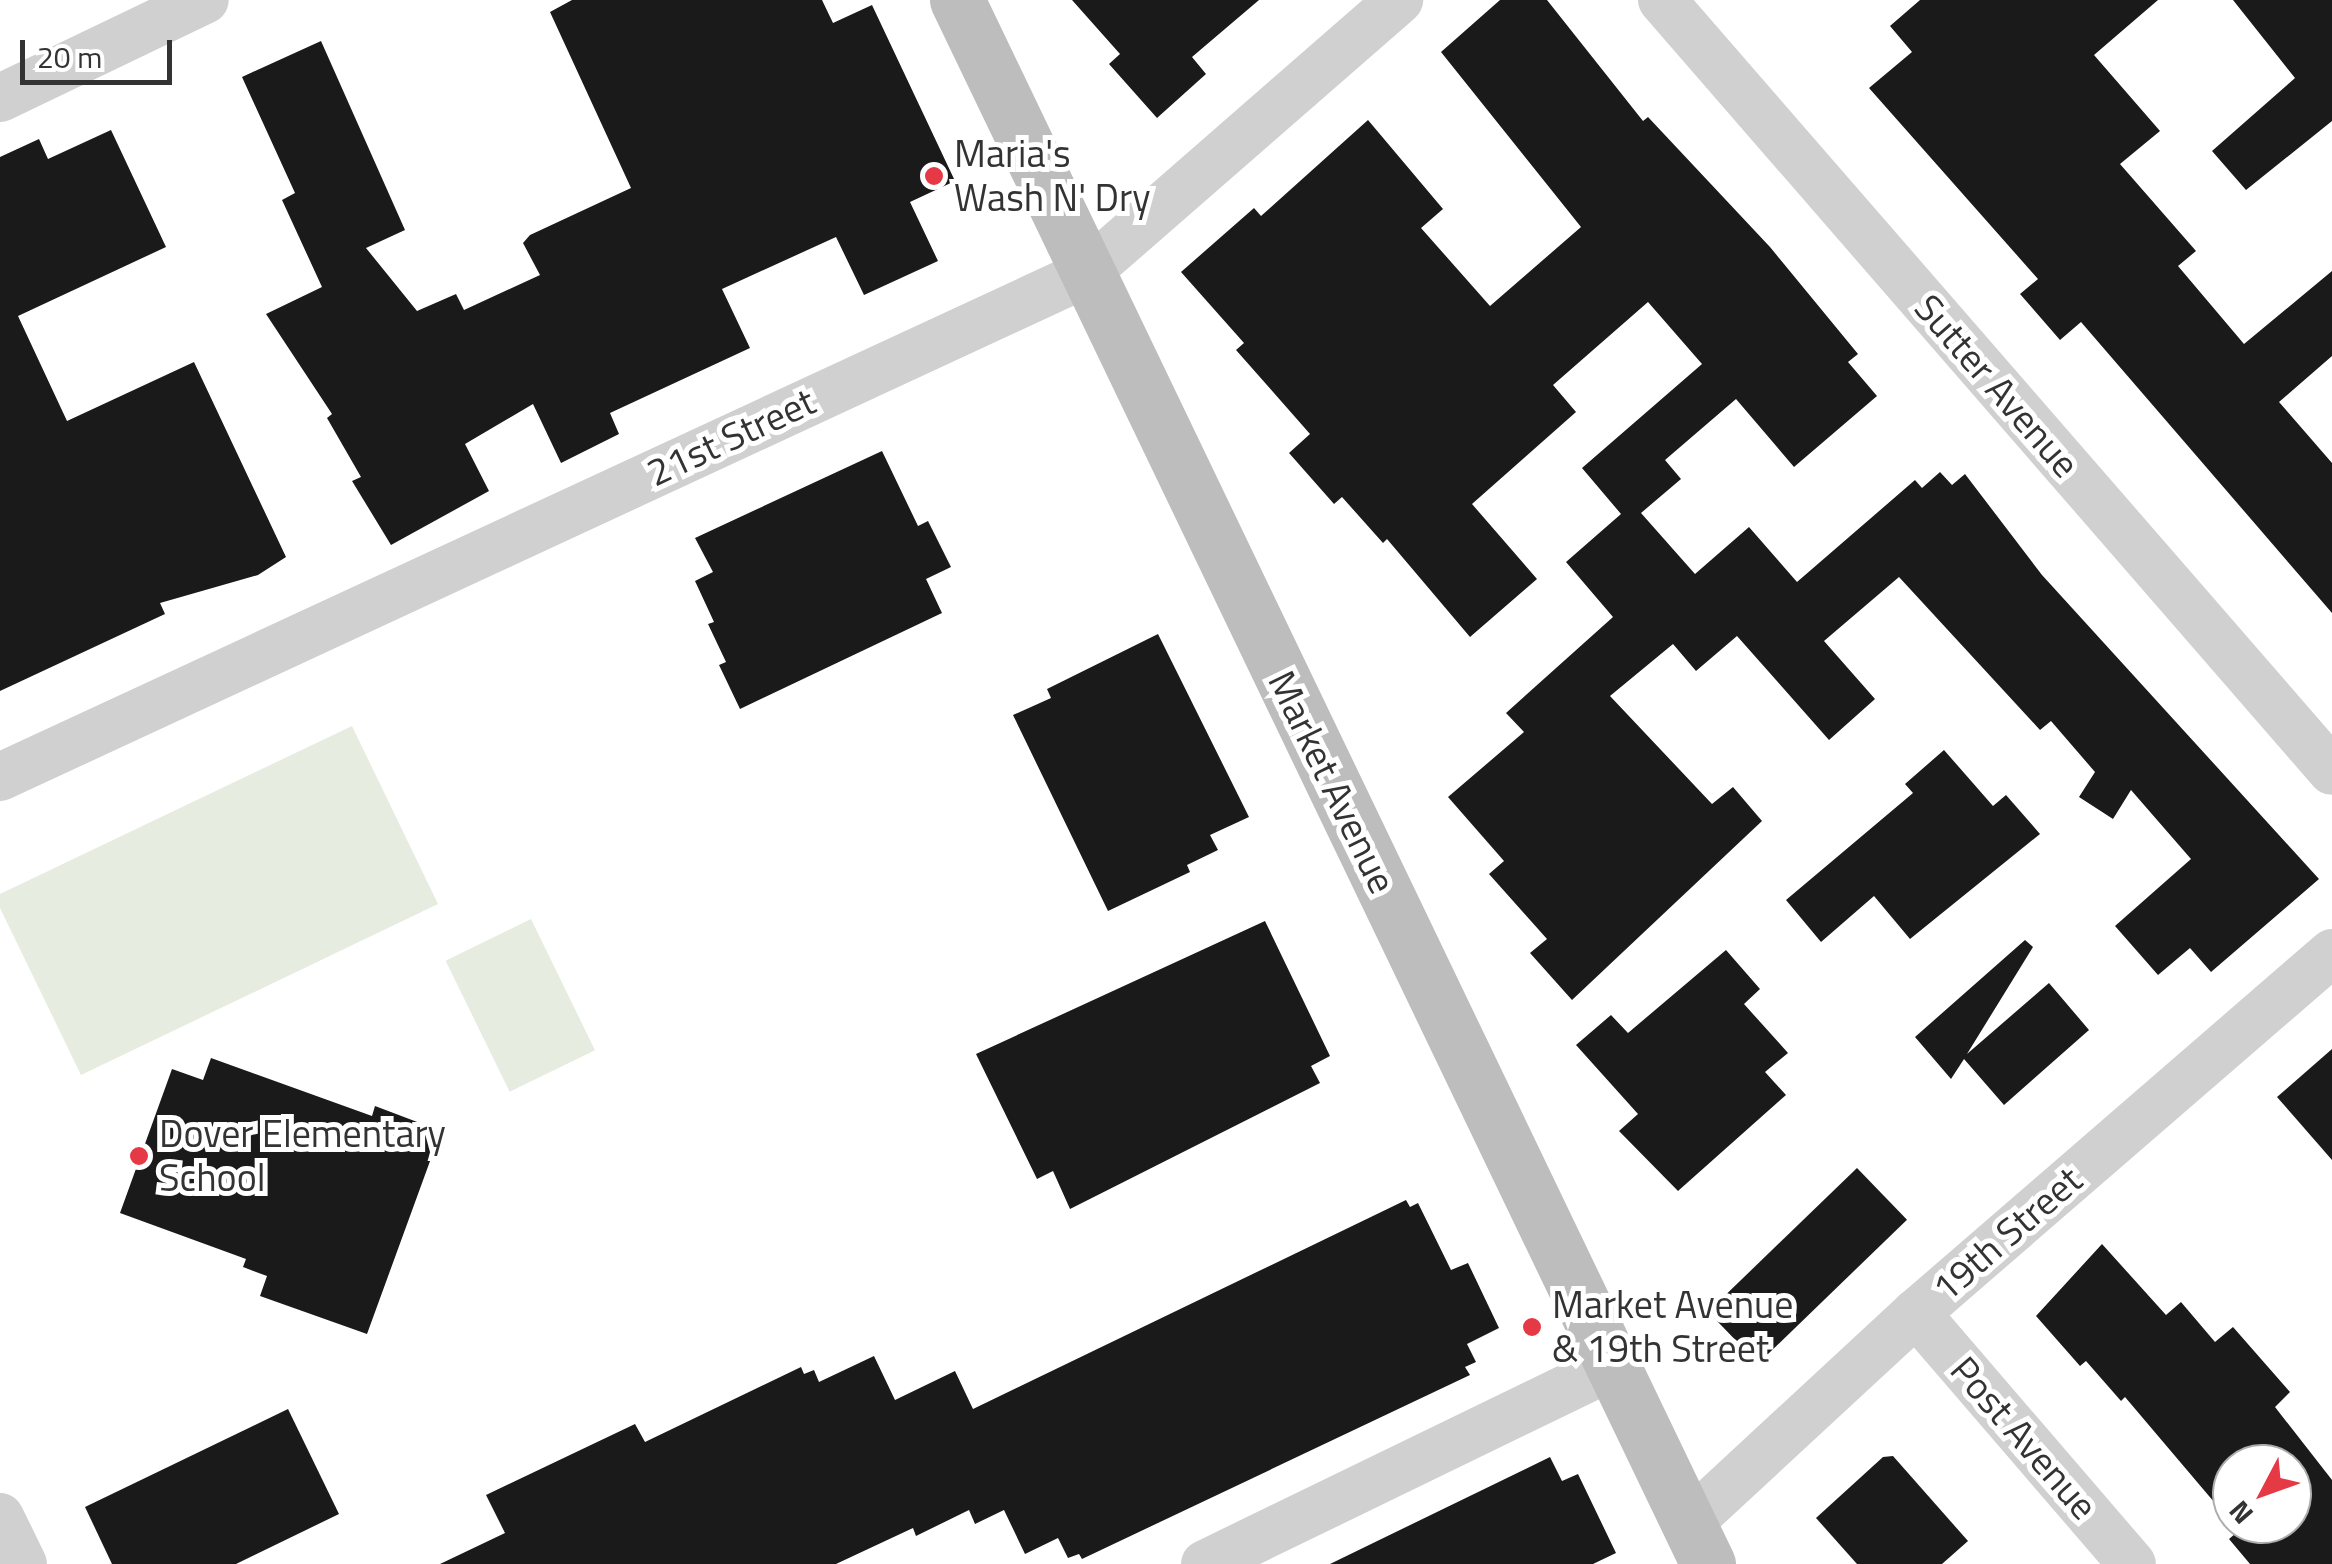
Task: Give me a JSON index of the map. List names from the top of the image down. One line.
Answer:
{"streets":{"street":["Sutter Avenue","21st Street","Market Avenue","19th Street","Post Avenue"]},"crossings":[["21st Street","Market Avenue"],["Market Avenue","19th Street"],["19th Street","Post Avenue"]],"places":["Maria's Wash N' Dry","Dover Elementary School","Market Avenue & 19th Street"],"scale_bar":"20 m","north":"bottom left"}
